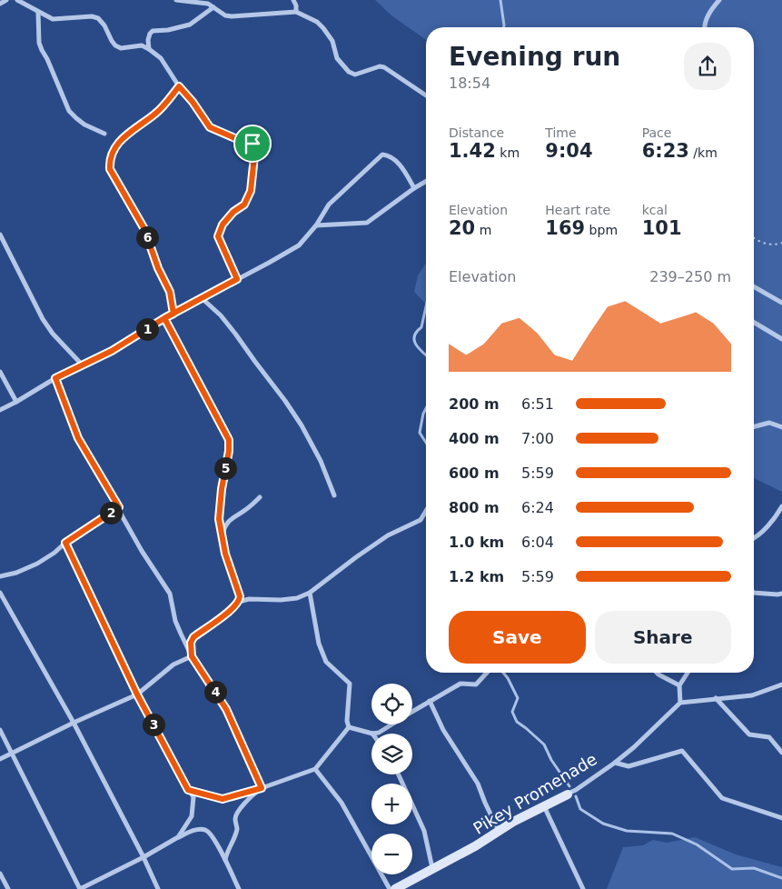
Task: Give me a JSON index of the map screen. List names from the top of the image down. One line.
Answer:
{"streets":{"street":["Pikey Promenade"]},"page":{"heading":["Evening run","18:54"],"stats":[["Distance","1.42 km"],["Time","9:04"],["Pace","6:23 /km"],["Elevation","20 m"],["Heart rate","169 bpm"],["kcal","101"]],"pins":["6","1","5","2","4","3"],"chart":["Elevation","239–250 m"],"list":[{"name":"200 m","note":"6:51"},{"name":"400 m","note":"7:00"},{"name":"600 m","note":"5:59"},{"name":"800 m","note":"6:24"},{"name":"1.0 km","note":"6:04"},{"name":"1.2 km","note":"5:59"}],"buttons":["Save","Share"],"map_buttons":["+","−"]}}
